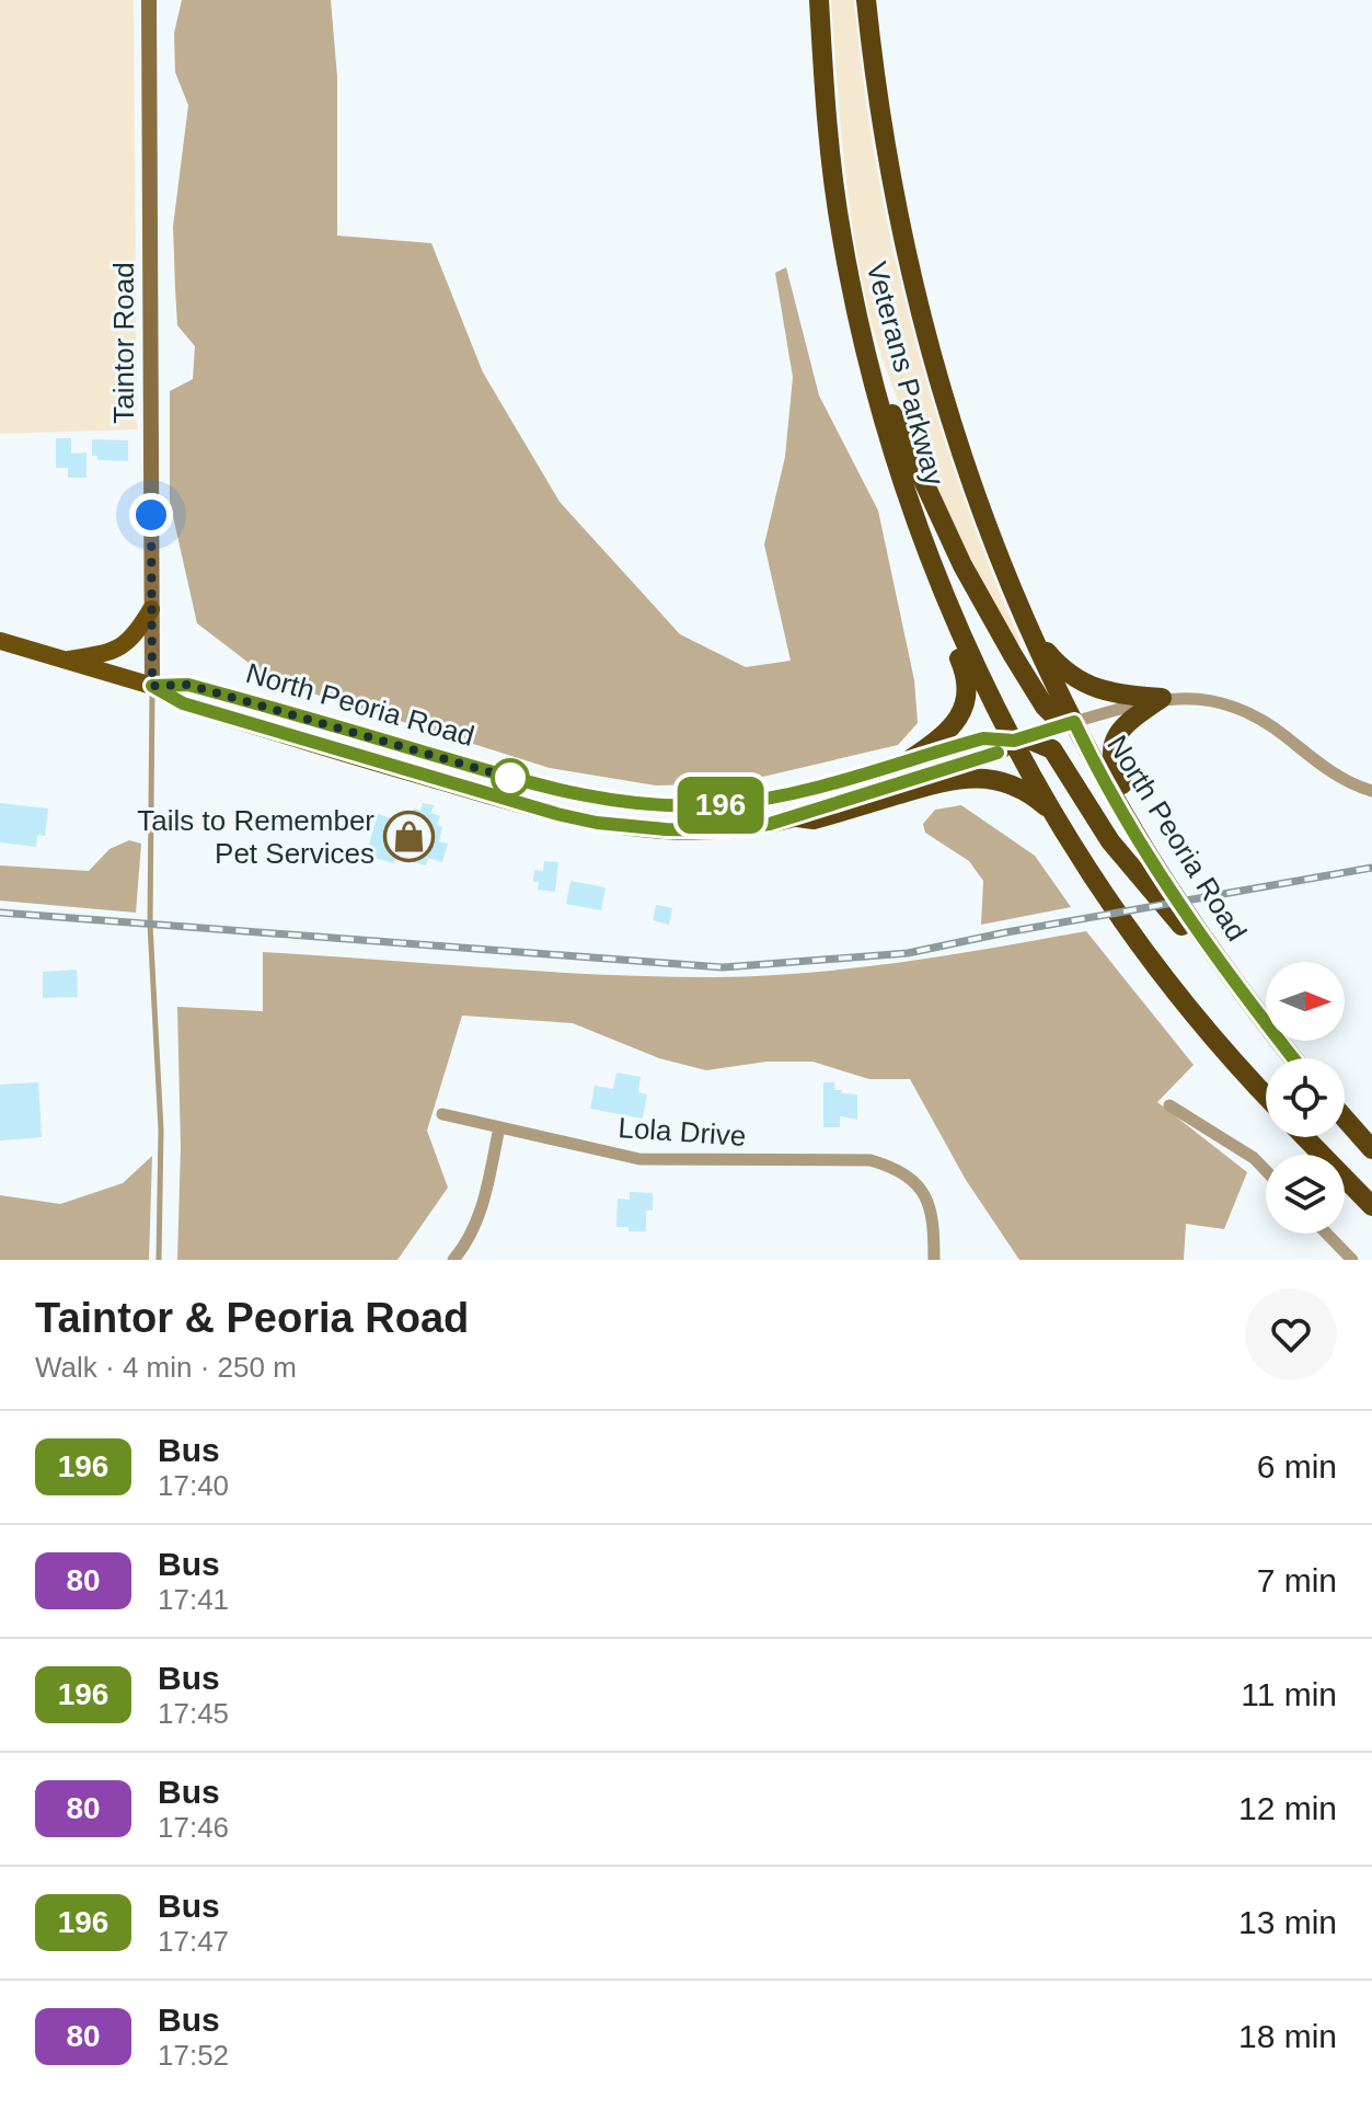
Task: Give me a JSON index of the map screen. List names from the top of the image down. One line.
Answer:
{"streets":{"highway":["Veterans Parkway","North Peoria Road"],"main road":["Taintor Road"],"street":["Lola Drive"]},"crossings":[["Taintor Road","North Peoria Road"],["Veterans Parkway","North Peoria Road"]],"places":{"shop":["Tails to Remember Pet Services"]},"lines":["bus line 196"],"north":"right","page":{"on_map":"196","heading":["Taintor & Peoria Road","Walk · 4 min · 250 m"],"list":[{"mark":"196","name":"Bus","note":"17:40","value":"6 min"},{"mark":"80","name":"Bus","note":"17:41","value":"7 min"},{"mark":"196","name":"Bus","note":"17:45","value":"11 min"},{"mark":"80","name":"Bus","note":"17:46","value":"12 min"},{"mark":"196","name":"Bus","note":"17:47","value":"13 min"},{"mark":"80","name":"Bus","note":"17:52","value":"18 min"}]}}
